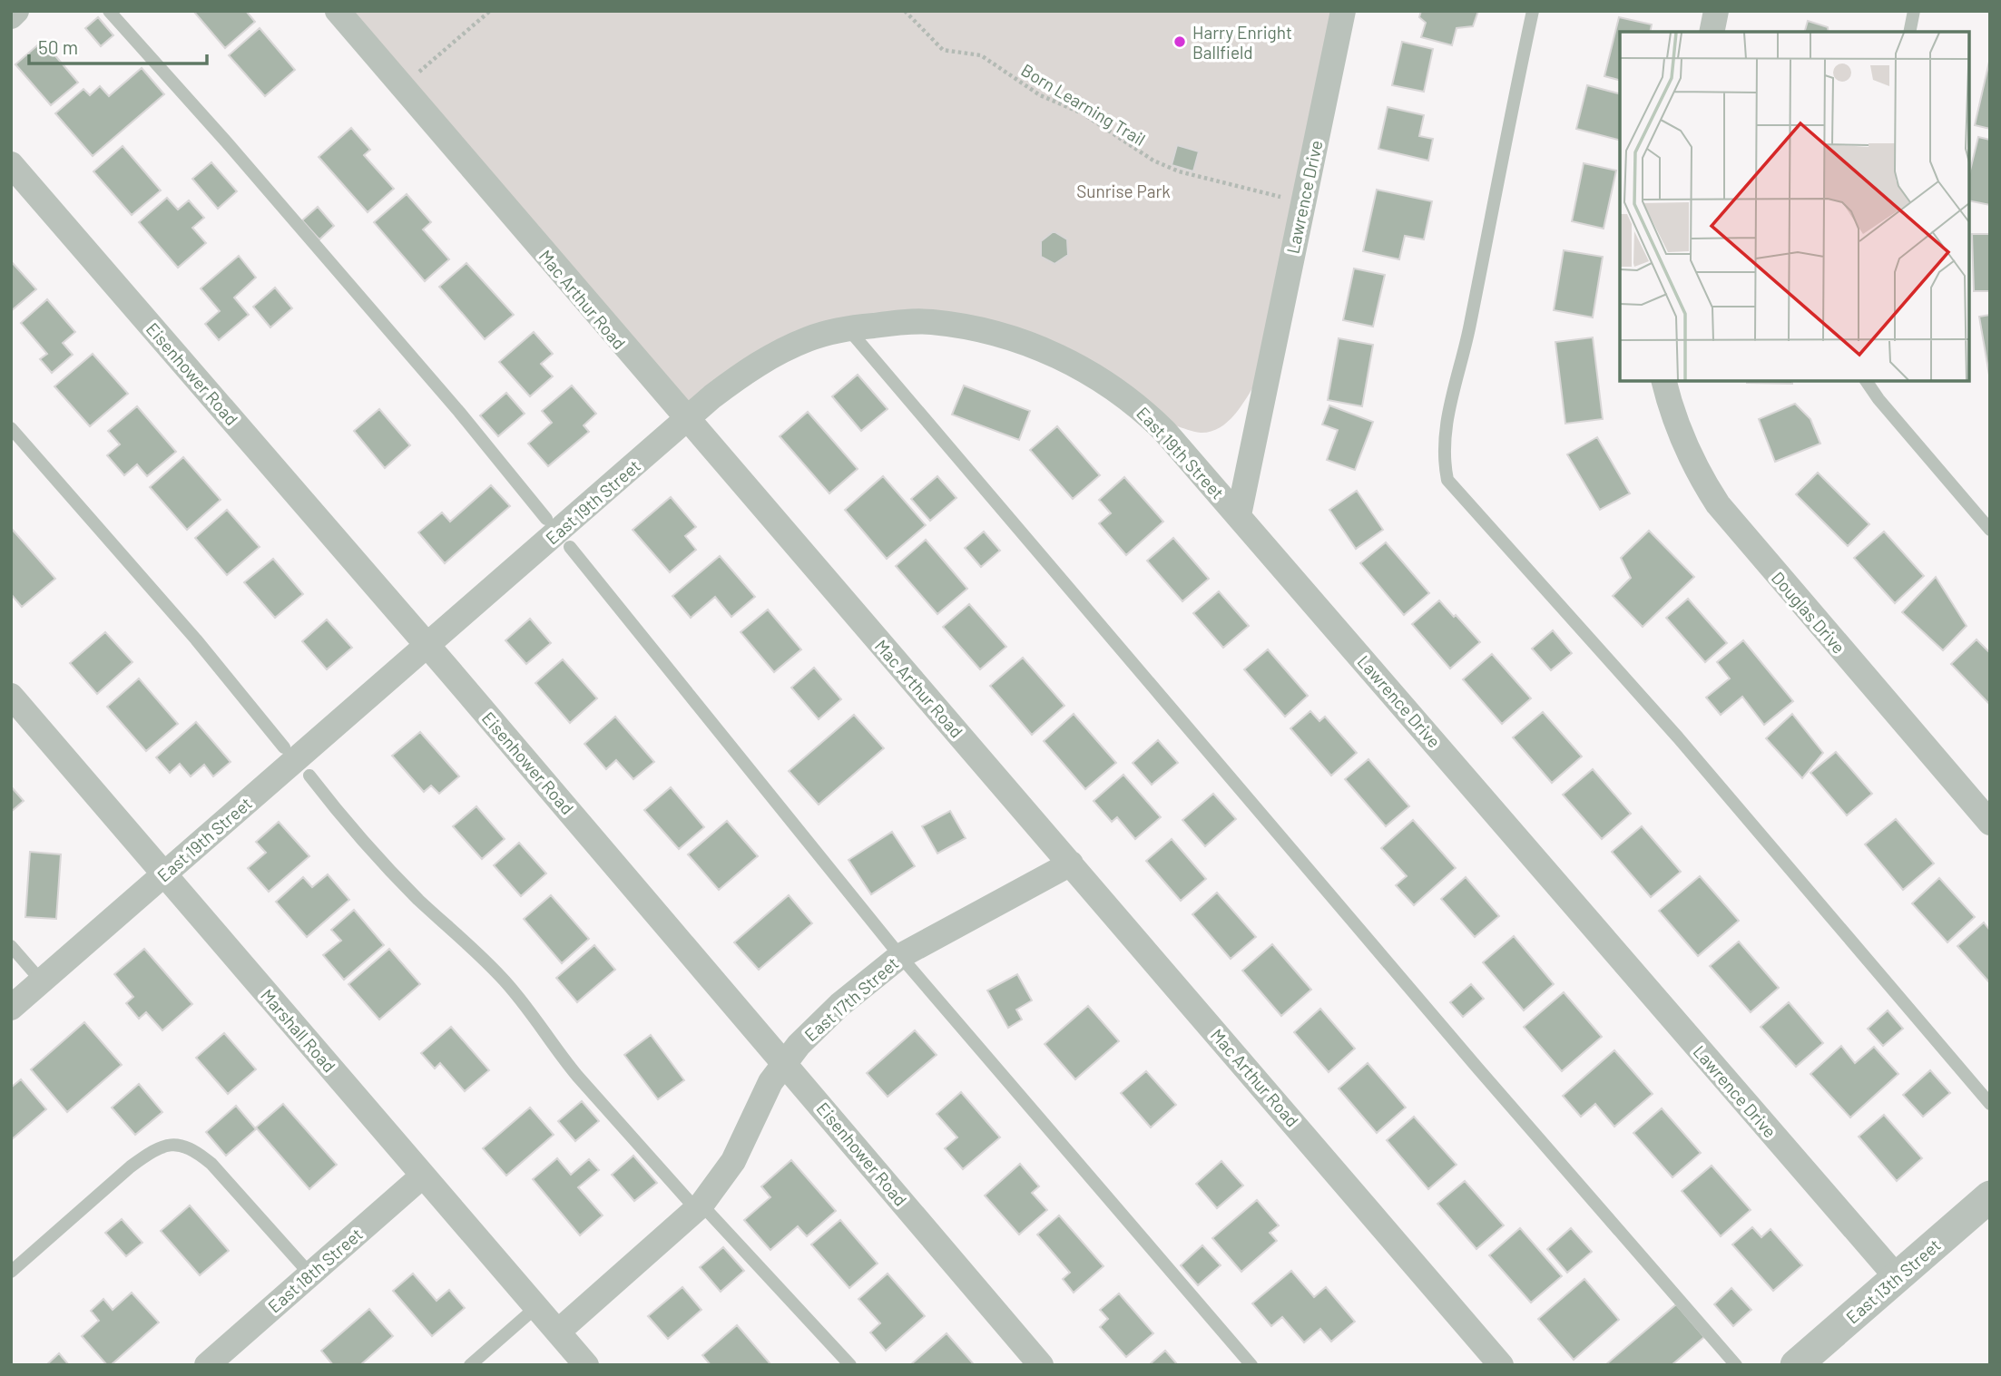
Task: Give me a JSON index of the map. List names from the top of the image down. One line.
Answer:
{"streets":{"street":["Lawrence Drive","Mac Arthur Road","Eisenhower Road","East 19th Street","Douglas Drive","East 17th Street","Marshall Road","East 18th Street","East 13th Street"],"path":["Born Learning Trail"]},"crossings":[["Born Learning Trail","Lawrence Drive"],["Lawrence Drive","East 19th Street"],["Lawrence Drive","East 13th Street"],["Mac Arthur Road","East 19th Street"],["Mac Arthur Road","East 17th Street"],["Eisenhower Road","East 19th Street"],["Eisenhower Road","East 17th Street"],["East 19th Street","Marshall Road"],["East 17th Street","Marshall Road"],["Marshall Road","East 18th Street"]],"parks":["Sunrise Park"],"places":["Harry Enright Ballfield"],"scale_bar":"50 m"}
